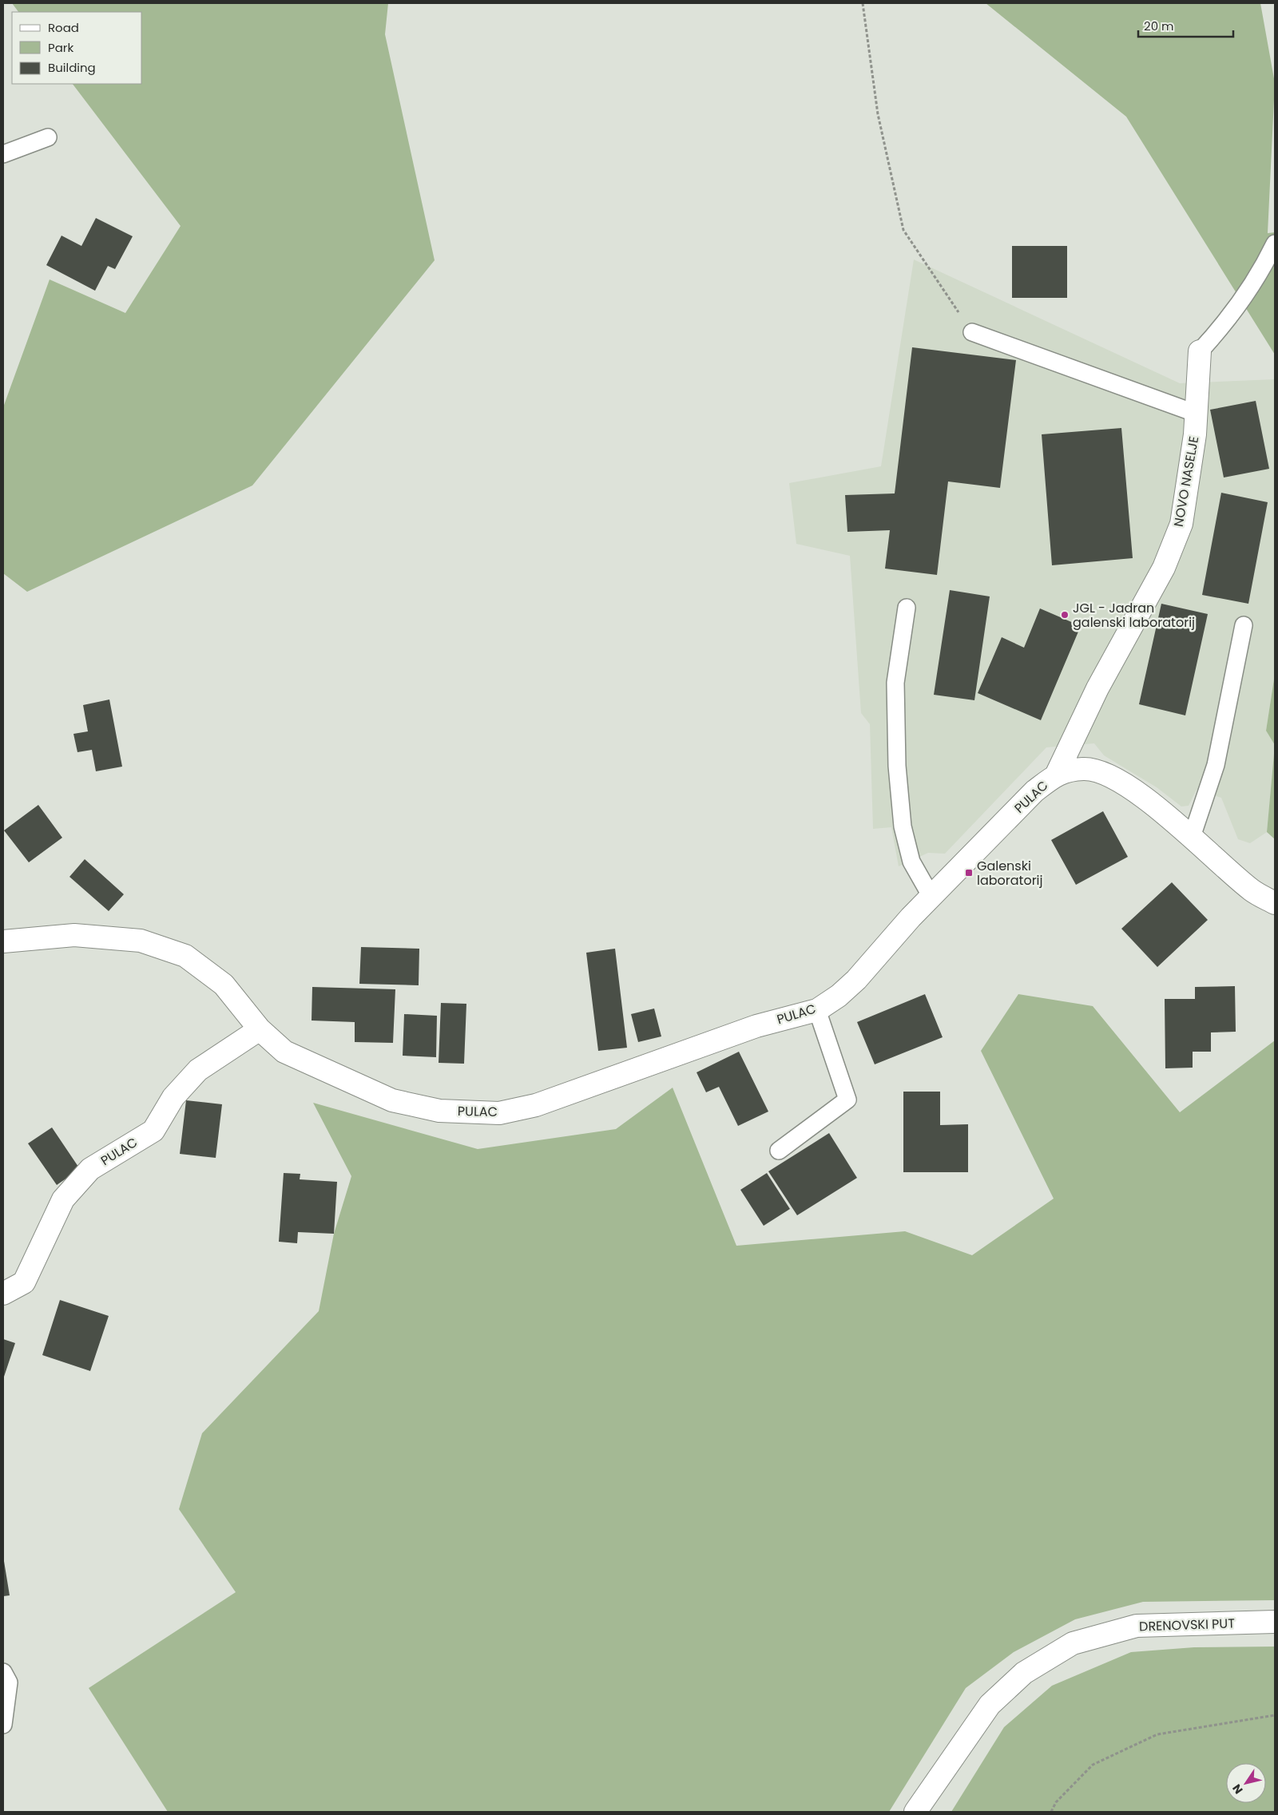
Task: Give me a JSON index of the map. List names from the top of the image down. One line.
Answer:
{"streets":{"street":["NOVO NASELJE","PULAC","DRENOVSKI PUT"]},"crossings":[["NOVO NASELJE","PULAC"]],"places":{"other":["JGL - Jadran galenski laboratorij"],"transit":["Galenski laboratorij"]},"legend":["Road","Park","Building"],"scale_bar":"20 m","north":"bottom left"}
